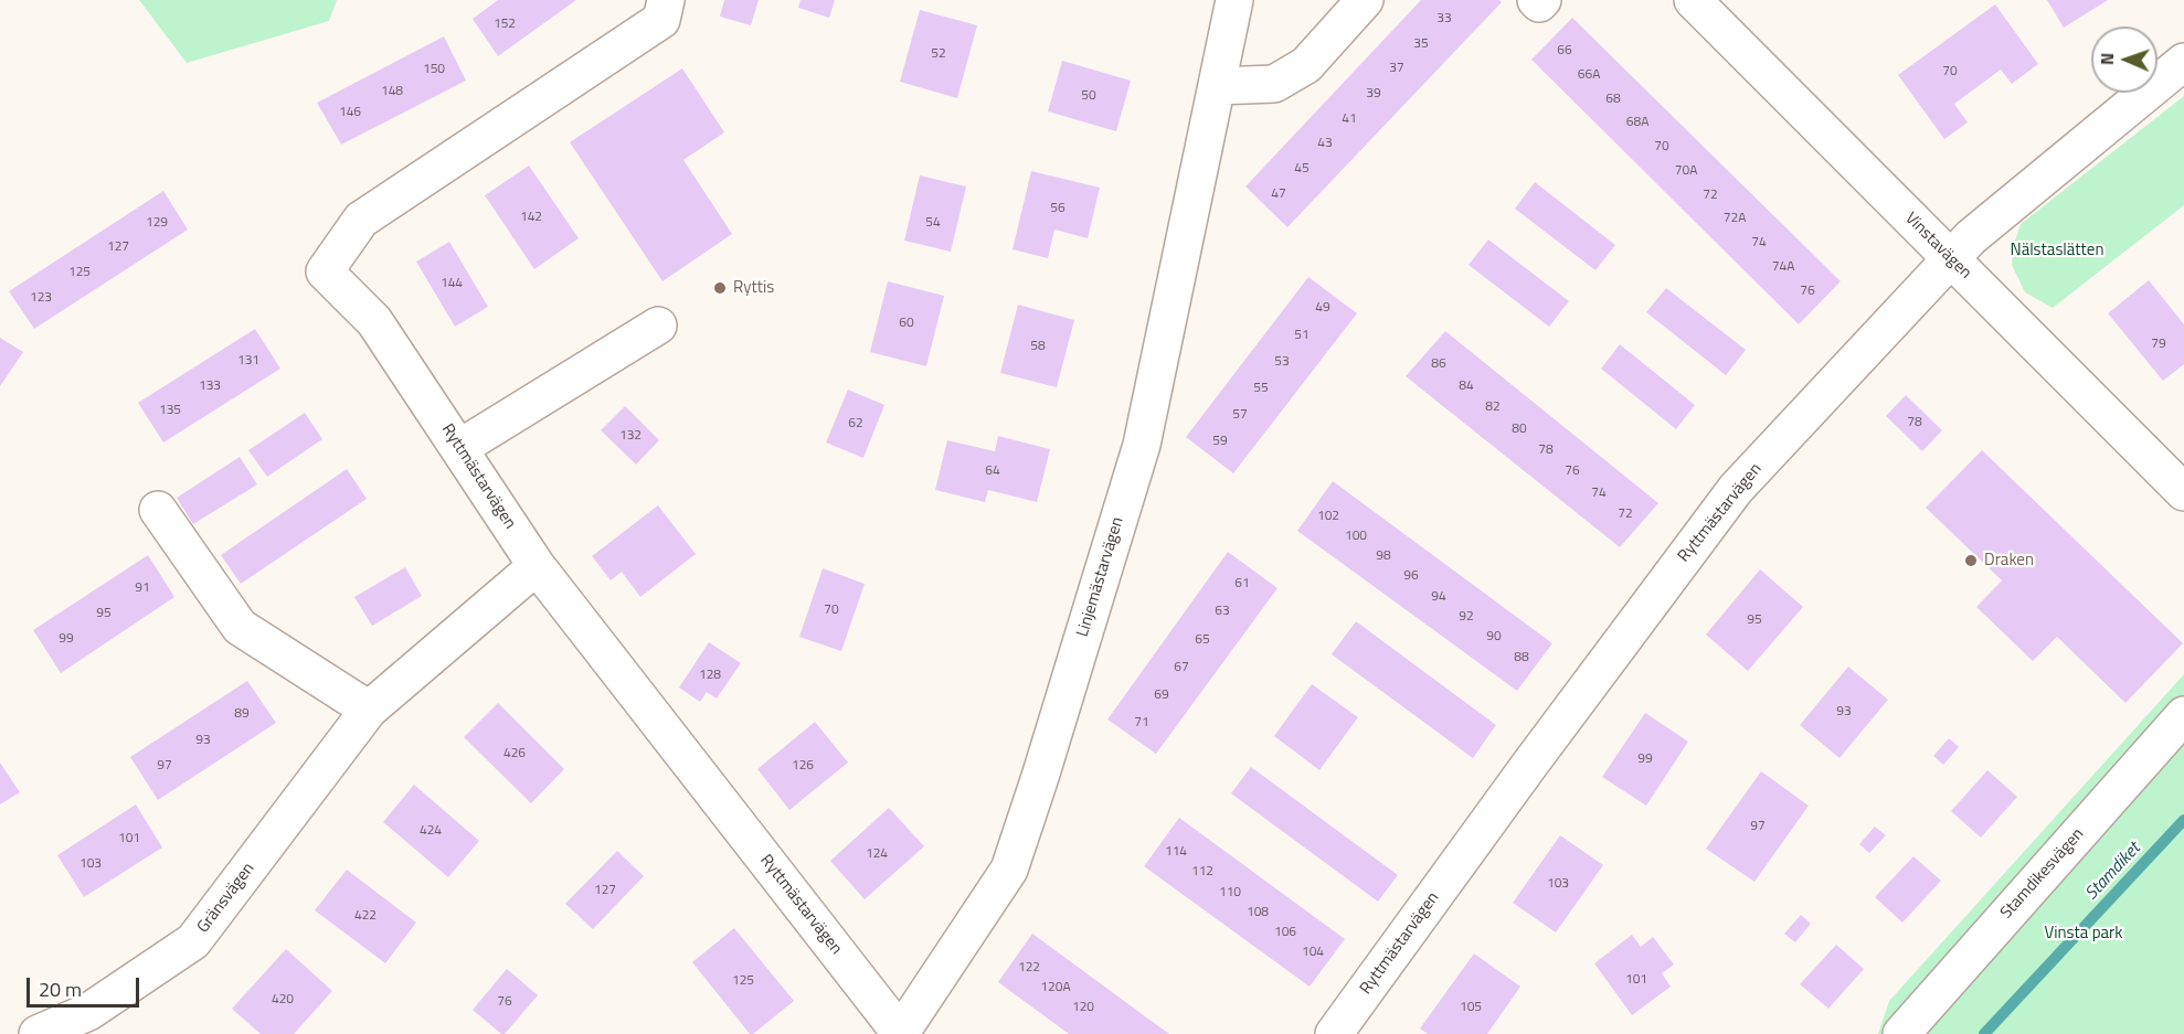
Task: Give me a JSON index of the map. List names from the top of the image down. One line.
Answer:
{"streets":{"street":["Vinstavägen","Ryttmästarvägen","Linjemästarvägen","Stamdikesvägen","Gränsvägen"]},"crossings":[["Vinstavägen","Ryttmästarvägen"],["Ryttmästarvägen","Linjemästarvägen"],["Ryttmästarvägen","Gränsvägen"]],"water":["Stamdiket"],"parks":["Nälstaslätten","Vinsta park"],"places":["Ryttis","Draken"],"house_numbers":["33","152","35","66","52","37","150","70","66A","148","39","50","68","146","41","68A","43","70","45","70A","47","72","56","142","72A","129","54","74","127","74A","125","144","76","123","49","60","51","79","58","131","53","86","133","84","55","82","135","57","78","62","80","132","59","78","64","76","74","72","102","100","98","96","61","91","94","70","63","95","92","95","90","99","65","88","67","128","69","93","89","71","93","426","99","97","126","97","424","101","114","124","103","112","103","127","110","108","422","106","104","122","101","125","120A","420","76","120","105"],"scale_bar":"20 m","north":"left"}
